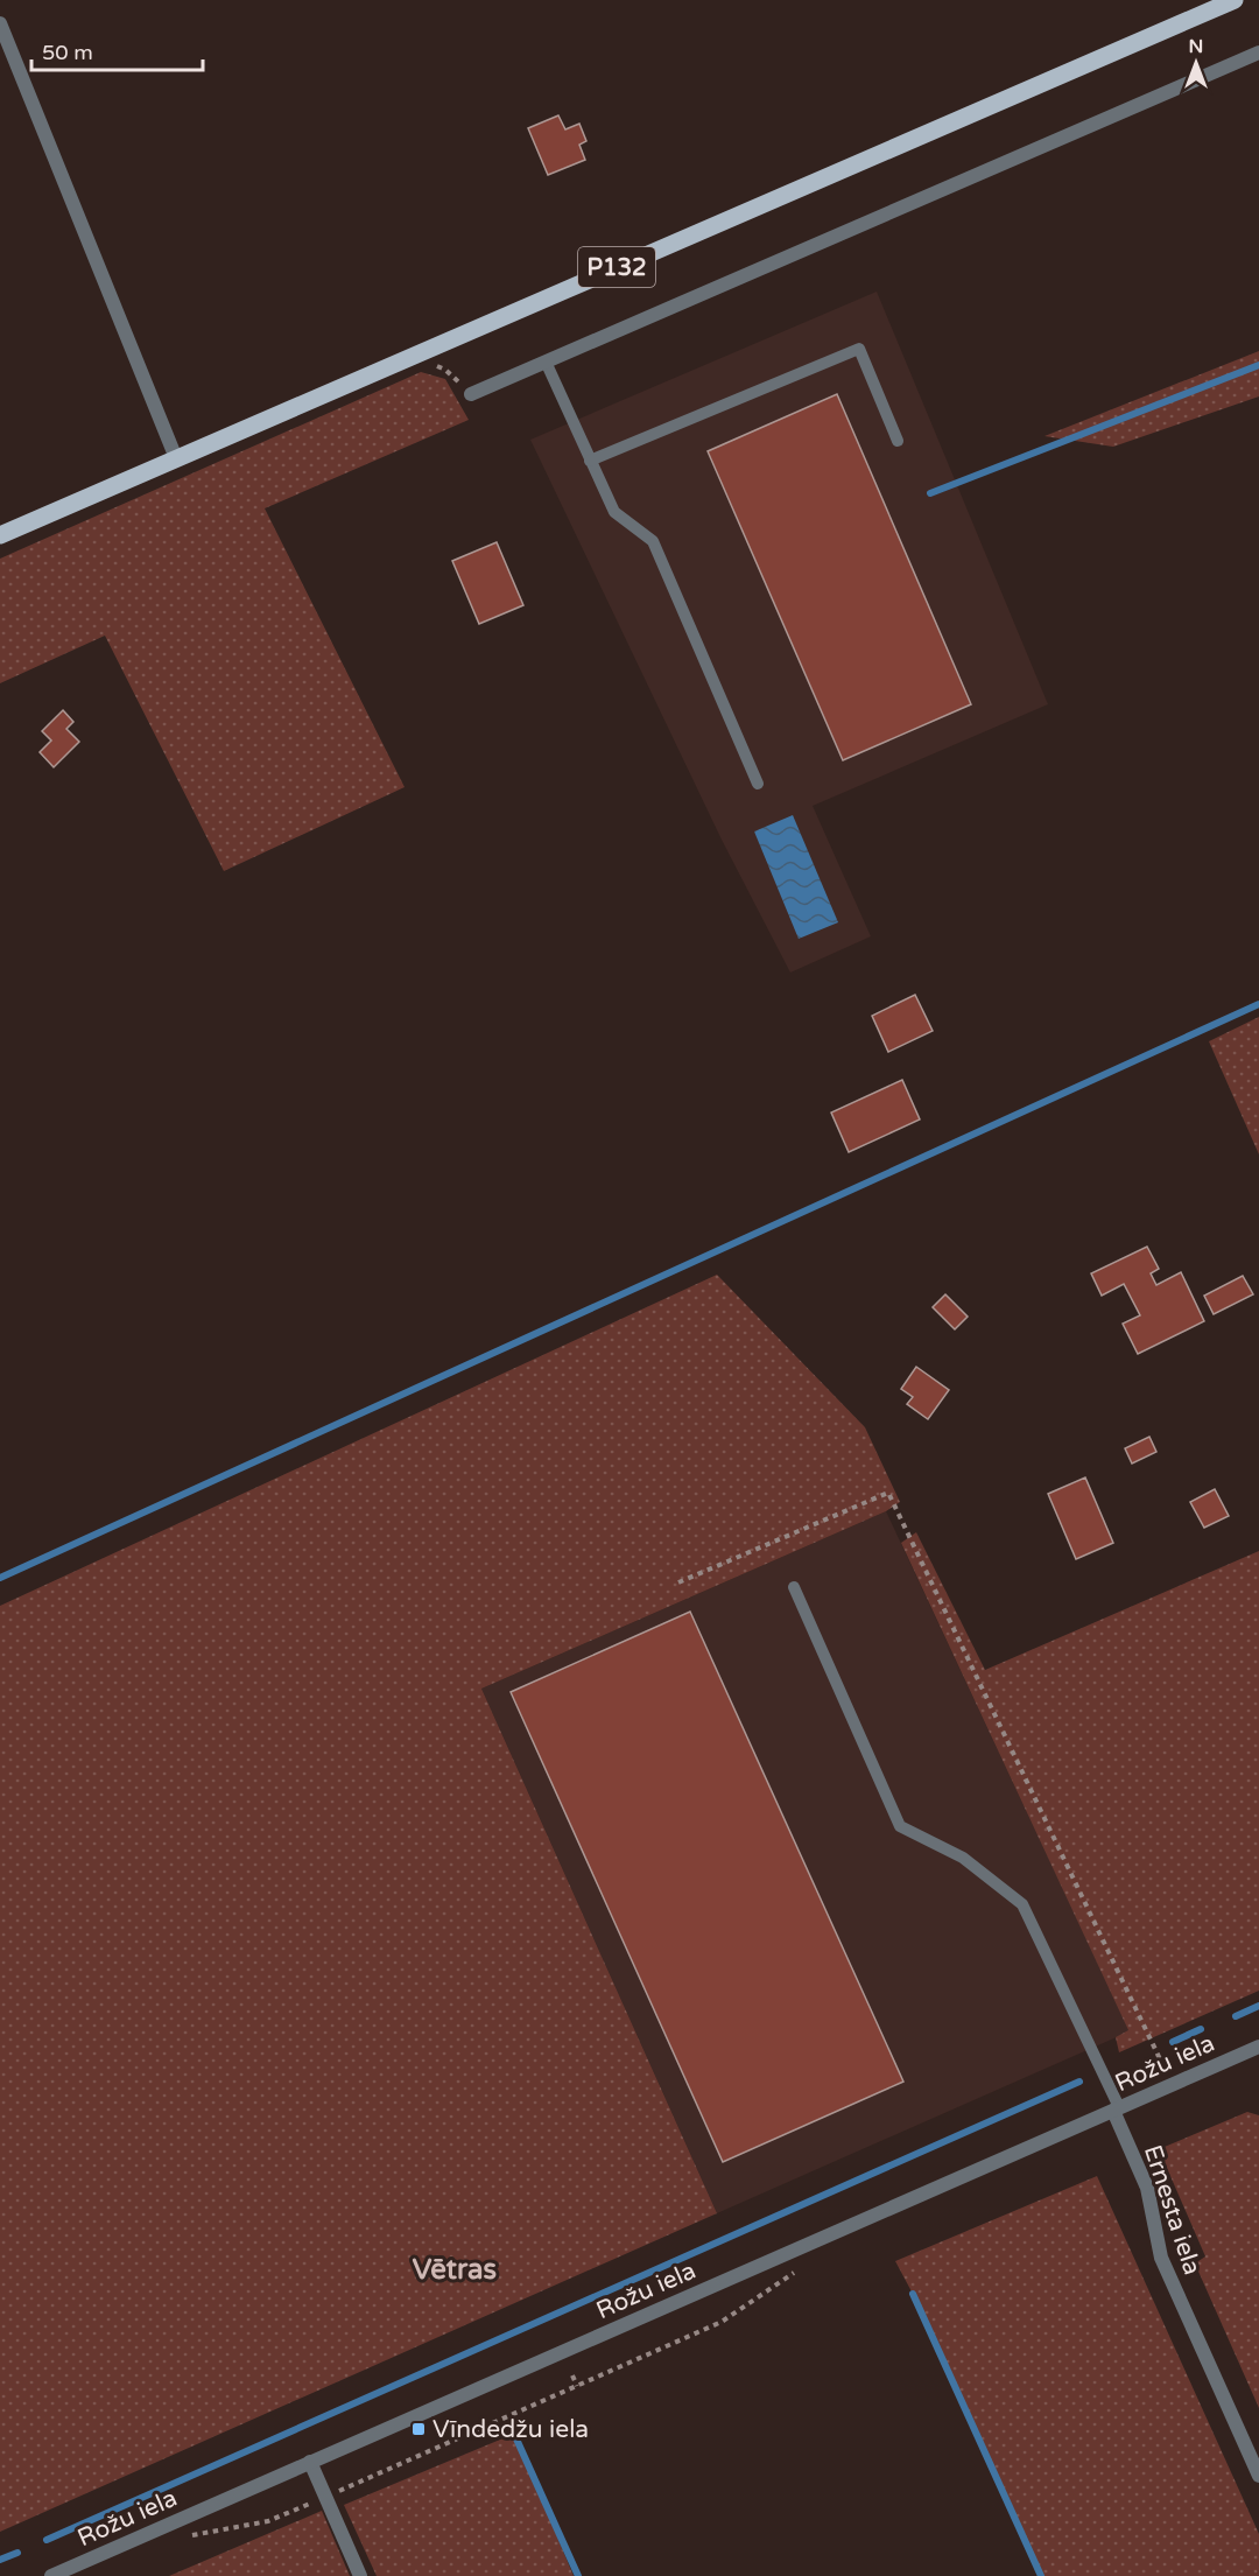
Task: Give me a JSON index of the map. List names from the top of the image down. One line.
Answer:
{"streets":{"main road":["P132"],"street":["Rožu iela","Ernesta iela"]},"crossings":[["Rožu iela","Ernesta iela"]],"districts":["Vētras"],"places":{"transit":["Vīndedžu iela"]},"scale_bar":"50 m","north":"top"}
